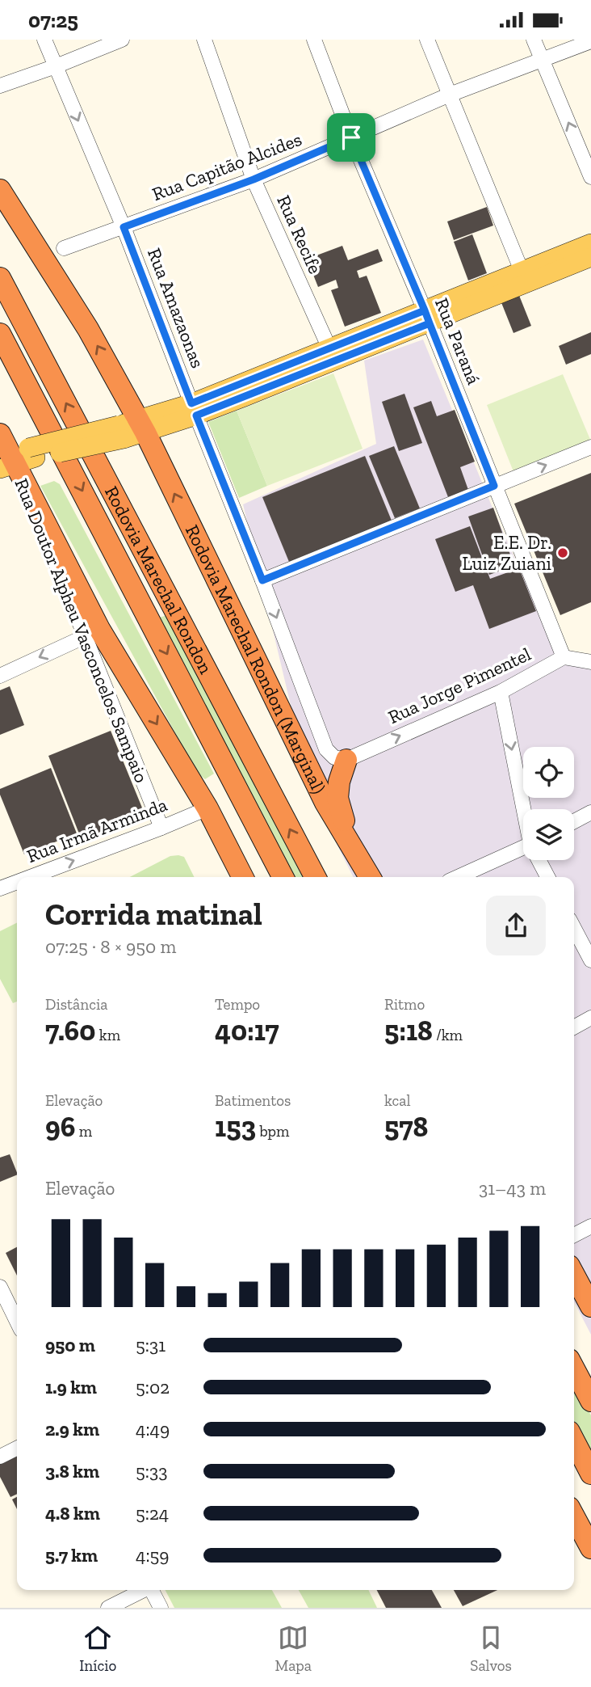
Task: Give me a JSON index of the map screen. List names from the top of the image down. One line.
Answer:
{"streets":{"highway":["Rodovia Marechal Rondon","Rodovia Marechal Rondon (Marginal)"],"street":["Rua Capitão Alcides","Rua Recife","Rua Amazaonas","Rua Paraná","Rua Doutor Alpheu Vasconcelos Sampaio","Rua Jorge Pimentel","Rua Irmã Arminda"]},"crossings":[["Rua Capitão Alcides","Rua Recife"],["Rua Capitão Alcides","Rua Amazaonas"],["Rua Capitão Alcides","Rua Paraná"],["Rua Amazaonas","Rua Jorge Pimentel"],["Rua Paraná","Rua Jorge Pimentel"],["Rua Doutor Alpheu Vasconcelos Sampaio","Rua Irmã Arminda"]],"one_way":["Rua Amazaonas","Rua Jorge Pimentel","Rua Irmã Arminda"],"places":["E.E. Dr. Luiz Zuiani"],"page":{"status":"07:25","heading":["Corrida matinal","07:25 · 8 × 950 m"],"stats":[["Distância","7.60 km"],["Tempo","40:17"],["Ritmo","5:18 /km"],["Elevação","96 m"],["Batimentos","153 bpm"],["kcal","578"]],"chart":["Elevação","31–43 m"],"list":[{"name":"950 m","note":"5:31"},{"name":"1.9 km","note":"5:02"},{"name":"2.9 km","note":"4:49"},{"name":"3.8 km","note":"5:33"},{"name":"4.8 km","note":"5:24"},{"name":"5.7 km","note":"4:59"}],"tabs":["Início","Mapa","Salvos"]}}
